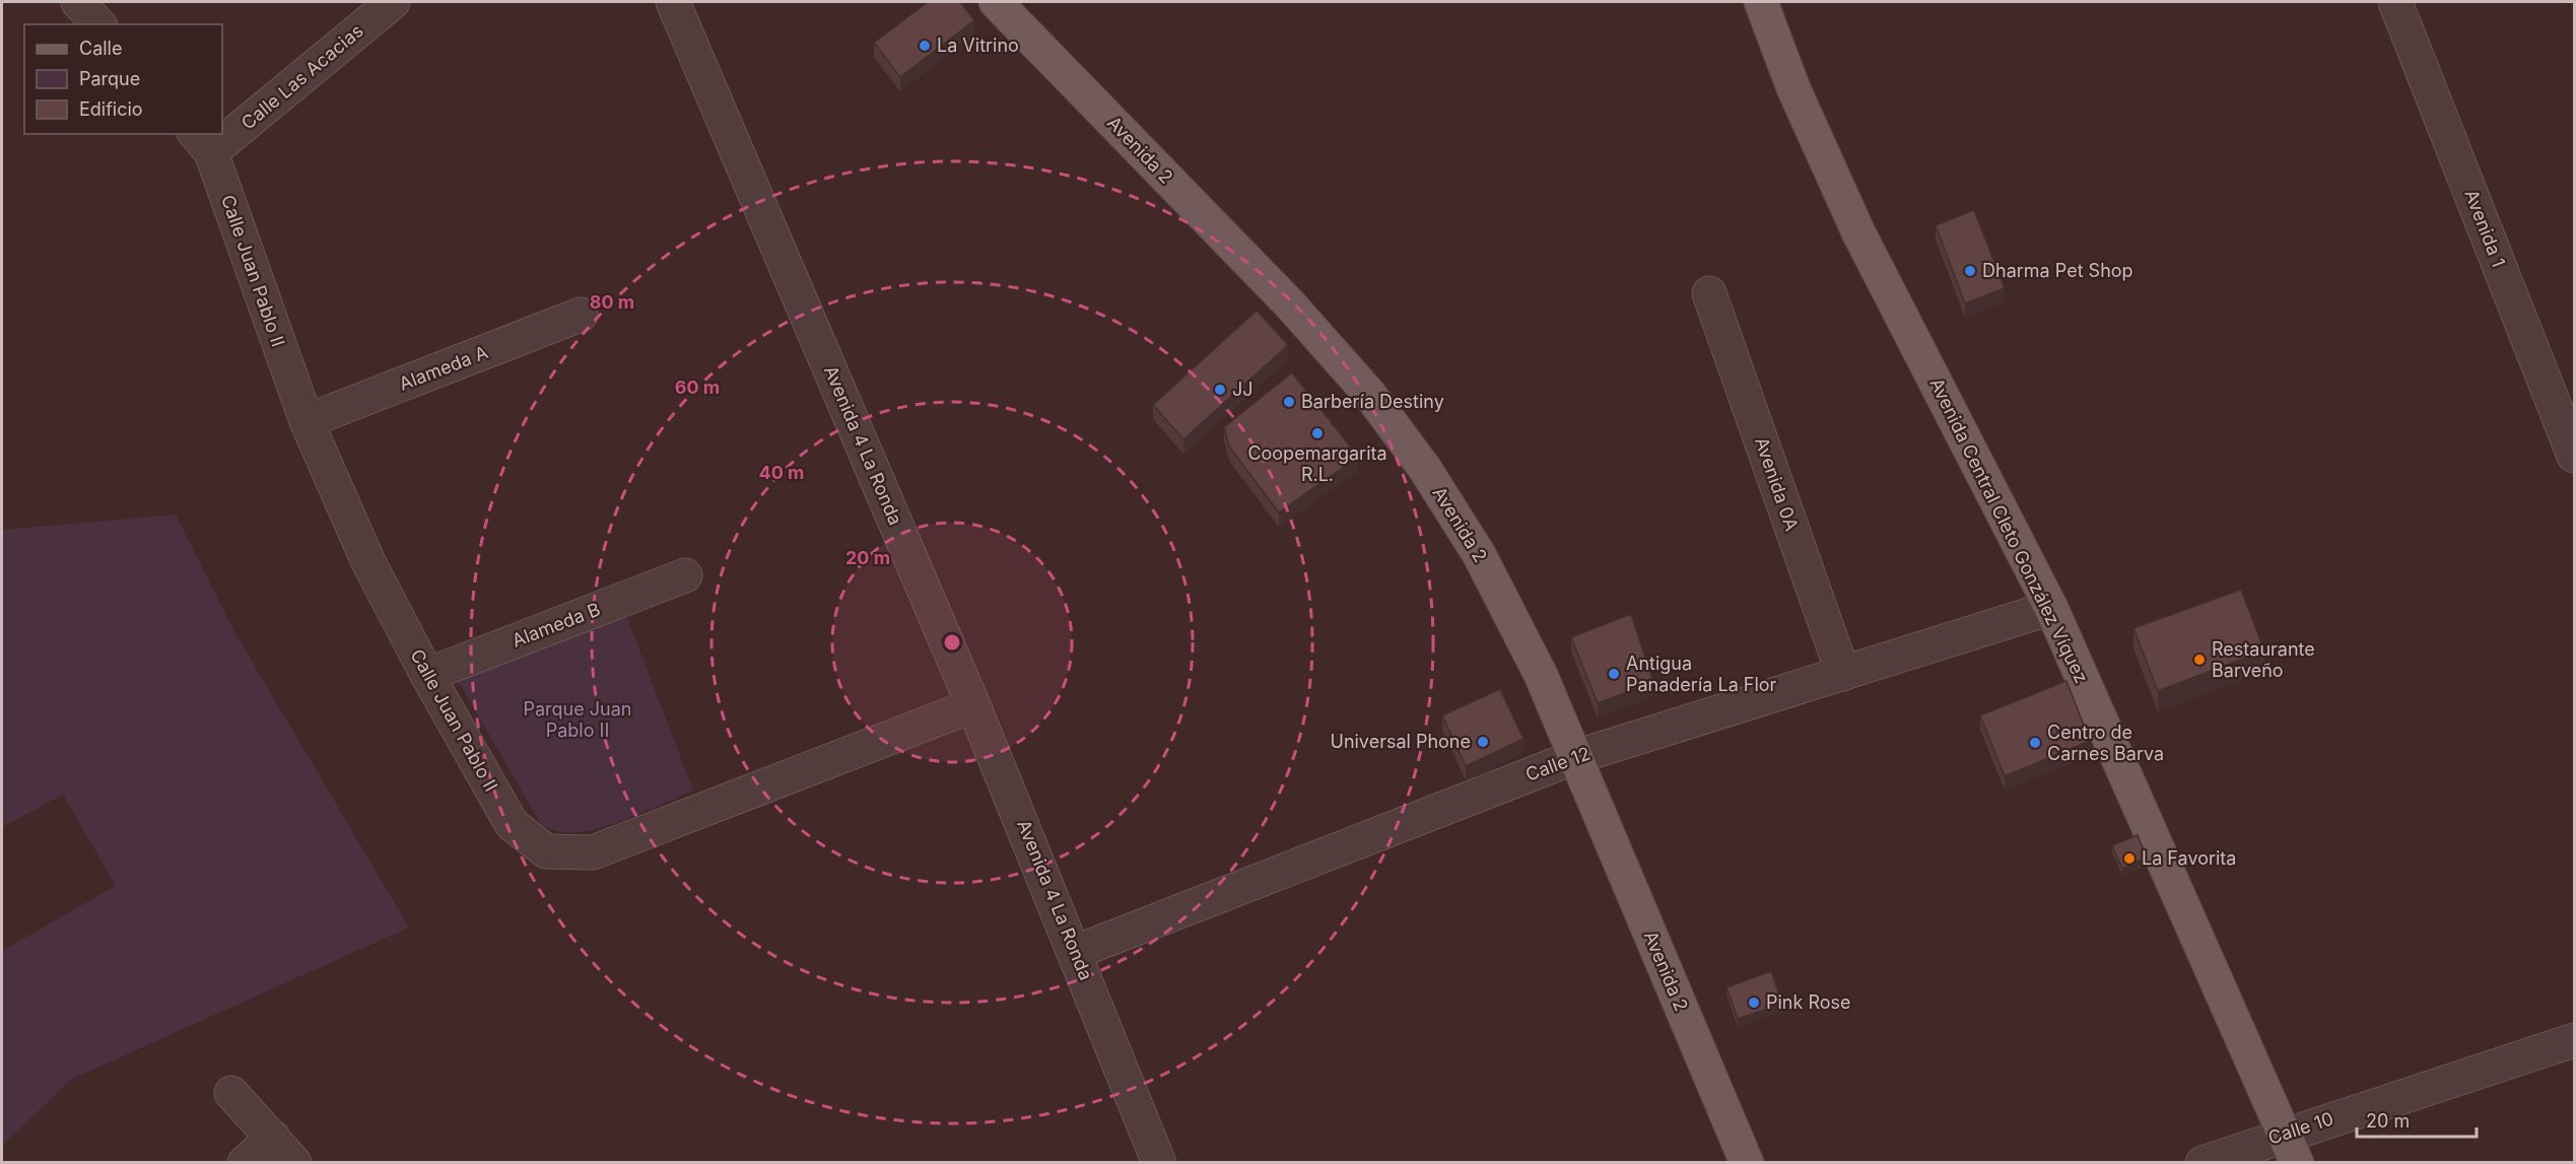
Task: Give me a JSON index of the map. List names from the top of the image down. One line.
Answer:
{"streets":{"main road":["Avenida 2","Avenida Central Cleto González Víquez"],"street":["Calle Las Acacias","Avenida 1","Calle Juan Pablo II","Alameda A","Avenida 4 La Ronda","Avenida 0A","Alameda B","Calle 12","Calle 10"]},"crossings":[["Avenida 2","Calle 12"],["Calle Juan Pablo II","Alameda A"],["Calle Juan Pablo II","Avenida 4 La Ronda"],["Calle Juan Pablo II","Alameda B"],["Avenida 4 La Ronda","Calle 12"],["Avenida 0A","Calle 12"],["Avenida Central Cleto González Víquez","Calle 12"],["Avenida Central Cleto González Víquez","Calle 10"]],"parks":["Parque Juan Pablo II"],"places":["La Vitrino","Dharma Pet Shop","JJ","Barbería Destiny","Coopemargarita R.L.","Restaurante Barveño","Antigua Panadería La Flor","Universal Phone","Centro de Carnes Barva","La Favorita","Pink Rose"],"legend":["Calle","Parque","Edificio"],"scale_bar":"20 m","rings":["80 m","60 m","40 m","20 m"]}
